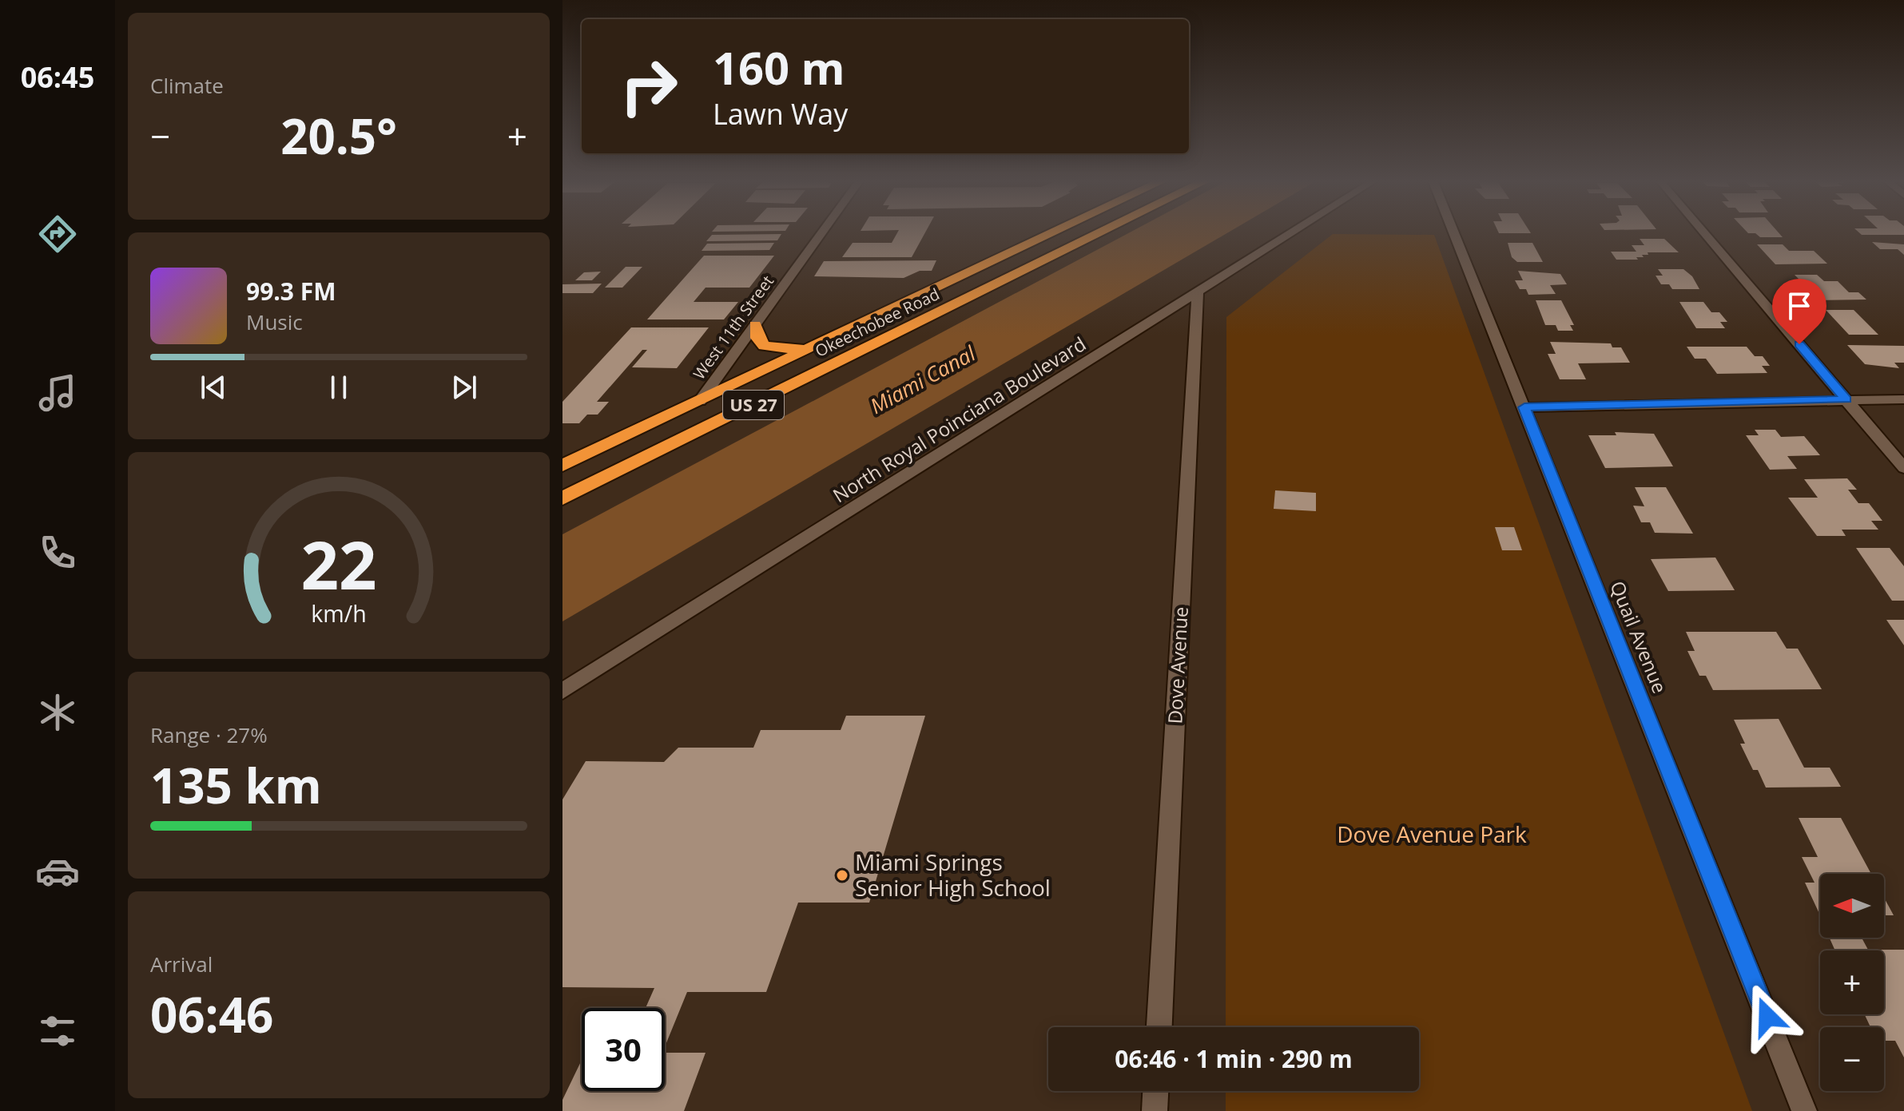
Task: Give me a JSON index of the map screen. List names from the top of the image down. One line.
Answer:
{"streets":{"highway":["Okeechobee Road","US 27"],"street":["West 11th Street","North Royal Poinciana Boulevard","Quail Avenue","Dove Avenue"]},"crossings":[["Okeechobee Road","West 11th Street"],["North Royal Poinciana Boulevard","Dove Avenue"]],"water":["Miami Canal"],"parks":["Dove Avenue Park"],"places":["Miami Springs Senior High School"],"north":"left","page":{"tabs":"06:45","tile":["Climate",["Range · 27%","135 km"],["Arrival","06:46"]],"turn":["160 m","Lawn Way"],"heat":["−","20.5°","+"],"song":["99.3 FM","Music"],"map_buttons":["+","−"],"limit":"30","trip":"06:46 · 1 min · 290 m","gauge":["22","km/h"]}}
